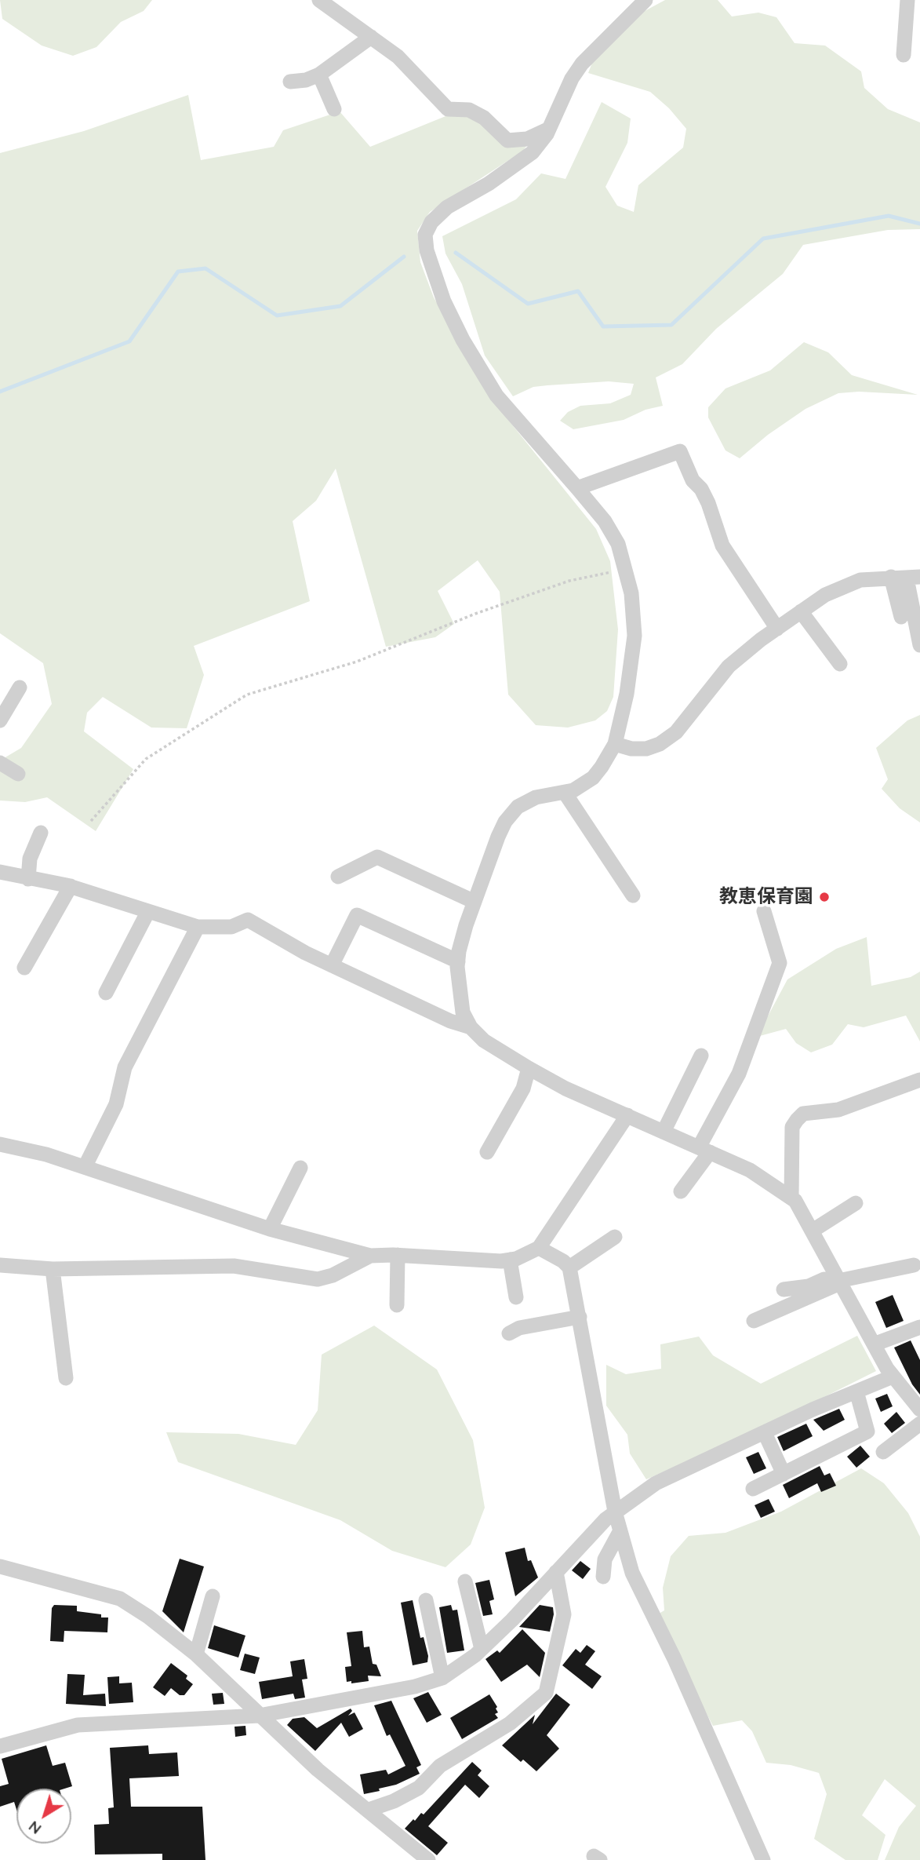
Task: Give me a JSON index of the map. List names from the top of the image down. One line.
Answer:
{"places":["教恵保育園"],"north":"bottom left"}
